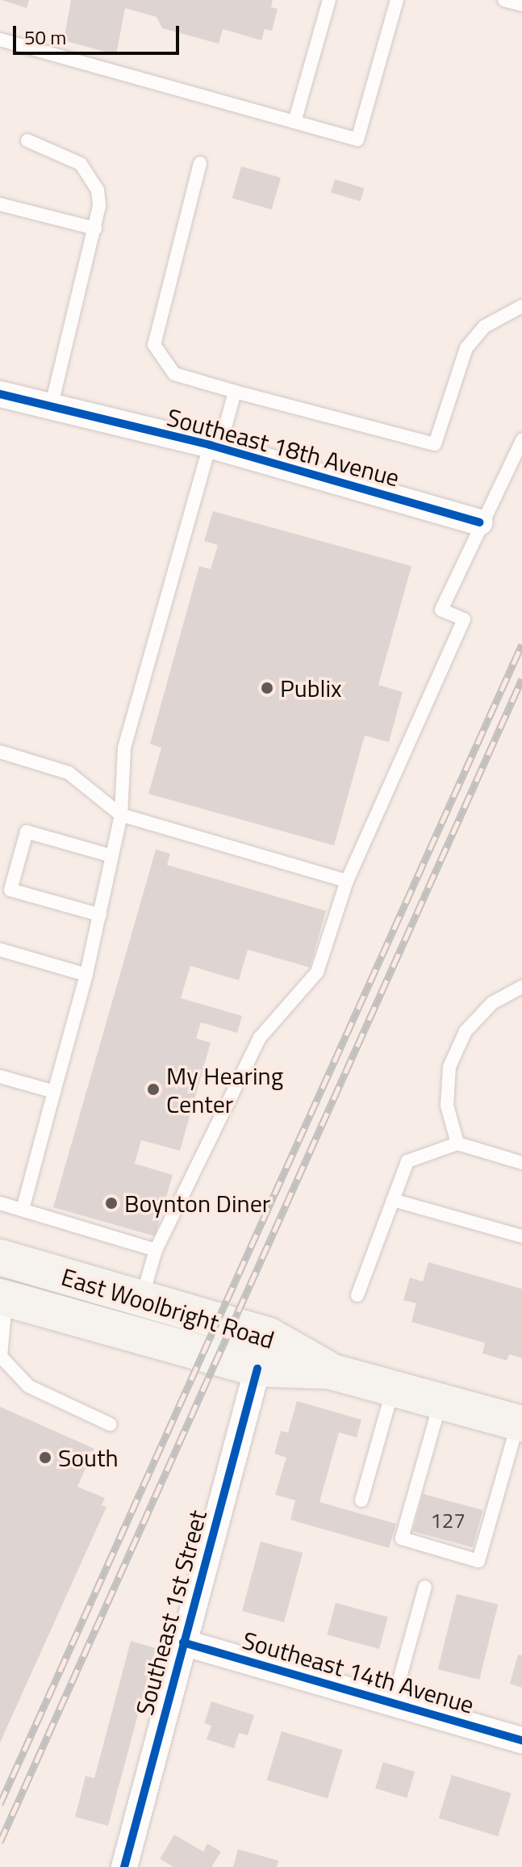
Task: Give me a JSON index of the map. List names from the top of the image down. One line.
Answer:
{"streets":{"main road":["East Woolbright Road"],"street":["Southeast 18th Avenue","Southeast 1st Street","Southeast 14th Avenue"]},"crossings":[["East Woolbright Road","Southeast 1st Street"],["Southeast 1st Street","Southeast 14th Avenue"]],"places":["Publix","My Hearing Center","Boynton Diner","South"],"house_numbers":["127"],"scale_bar":"50 m"}
